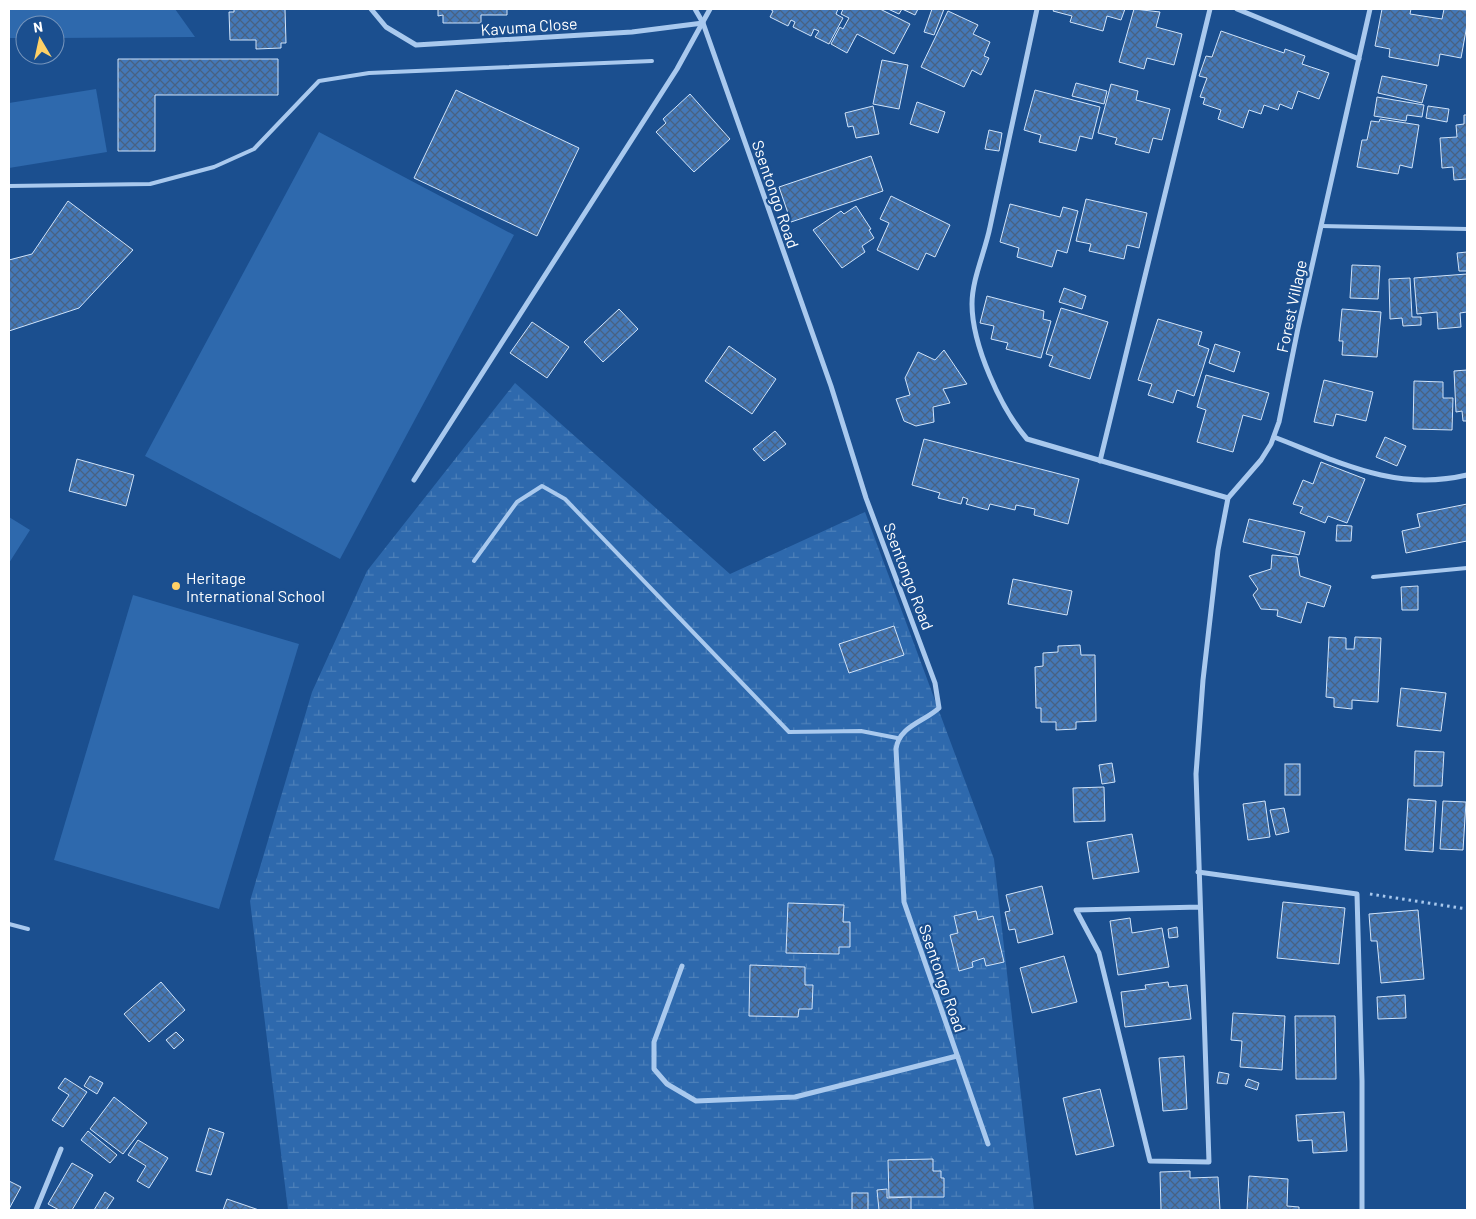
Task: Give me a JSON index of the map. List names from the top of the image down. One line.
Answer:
{"streets":{"street":["Kavuma Close","Ssentongo Road","Forest Village"]},"crossings":[["Kavuma Close","Ssentongo Road"]],"places":["Heritage International School"],"north":"top"}
